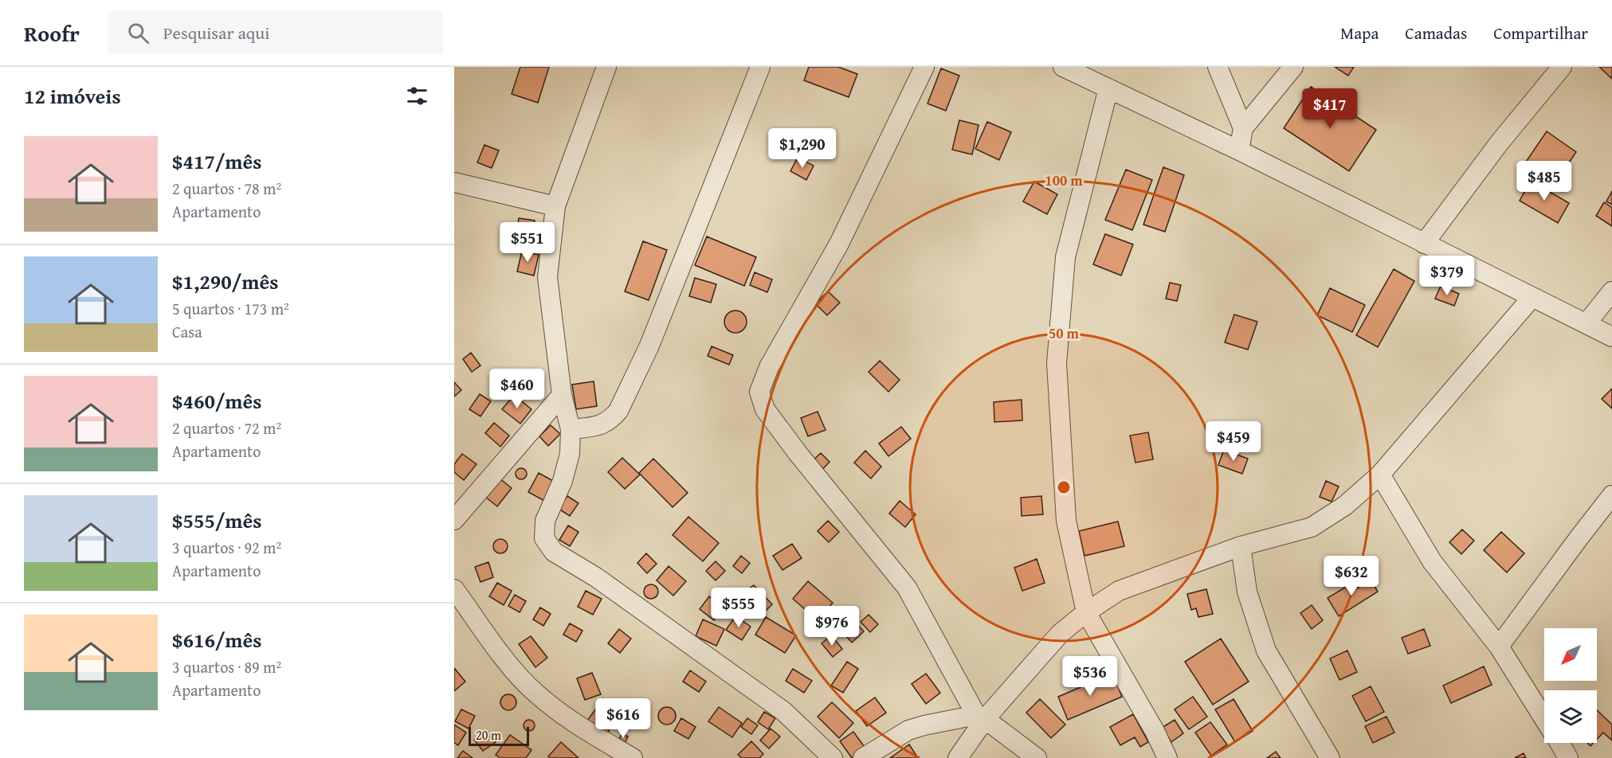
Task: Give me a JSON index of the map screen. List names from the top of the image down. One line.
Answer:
{"scale_bar":"20 m","north":"bottom left","page":{"header":"Roofr","search":"Pesquisar aqui","nav":["Mapa","Camadas","Compartilhar"],"heading":"12 imóveis","price":["$417","$1,290","$485","$551","$379","$460","$459","$632","$555","$976","$536","$616"],"list":[{"name":"$417/mês","note":"2 quartos · 78 m² · Apartamento"},{"name":"$1,290/mês","note":"5 quartos · 173 m² · Casa"},{"name":"$460/mês","note":"2 quartos · 72 m² · Apartamento"},{"name":"$555/mês","note":"3 quartos · 92 m² · Apartamento"},{"name":"$616/mês","note":"3 quartos · 89 m² · Apartamento"}],"scale":"20 m"},"rings":["100 m","50 m"]}
